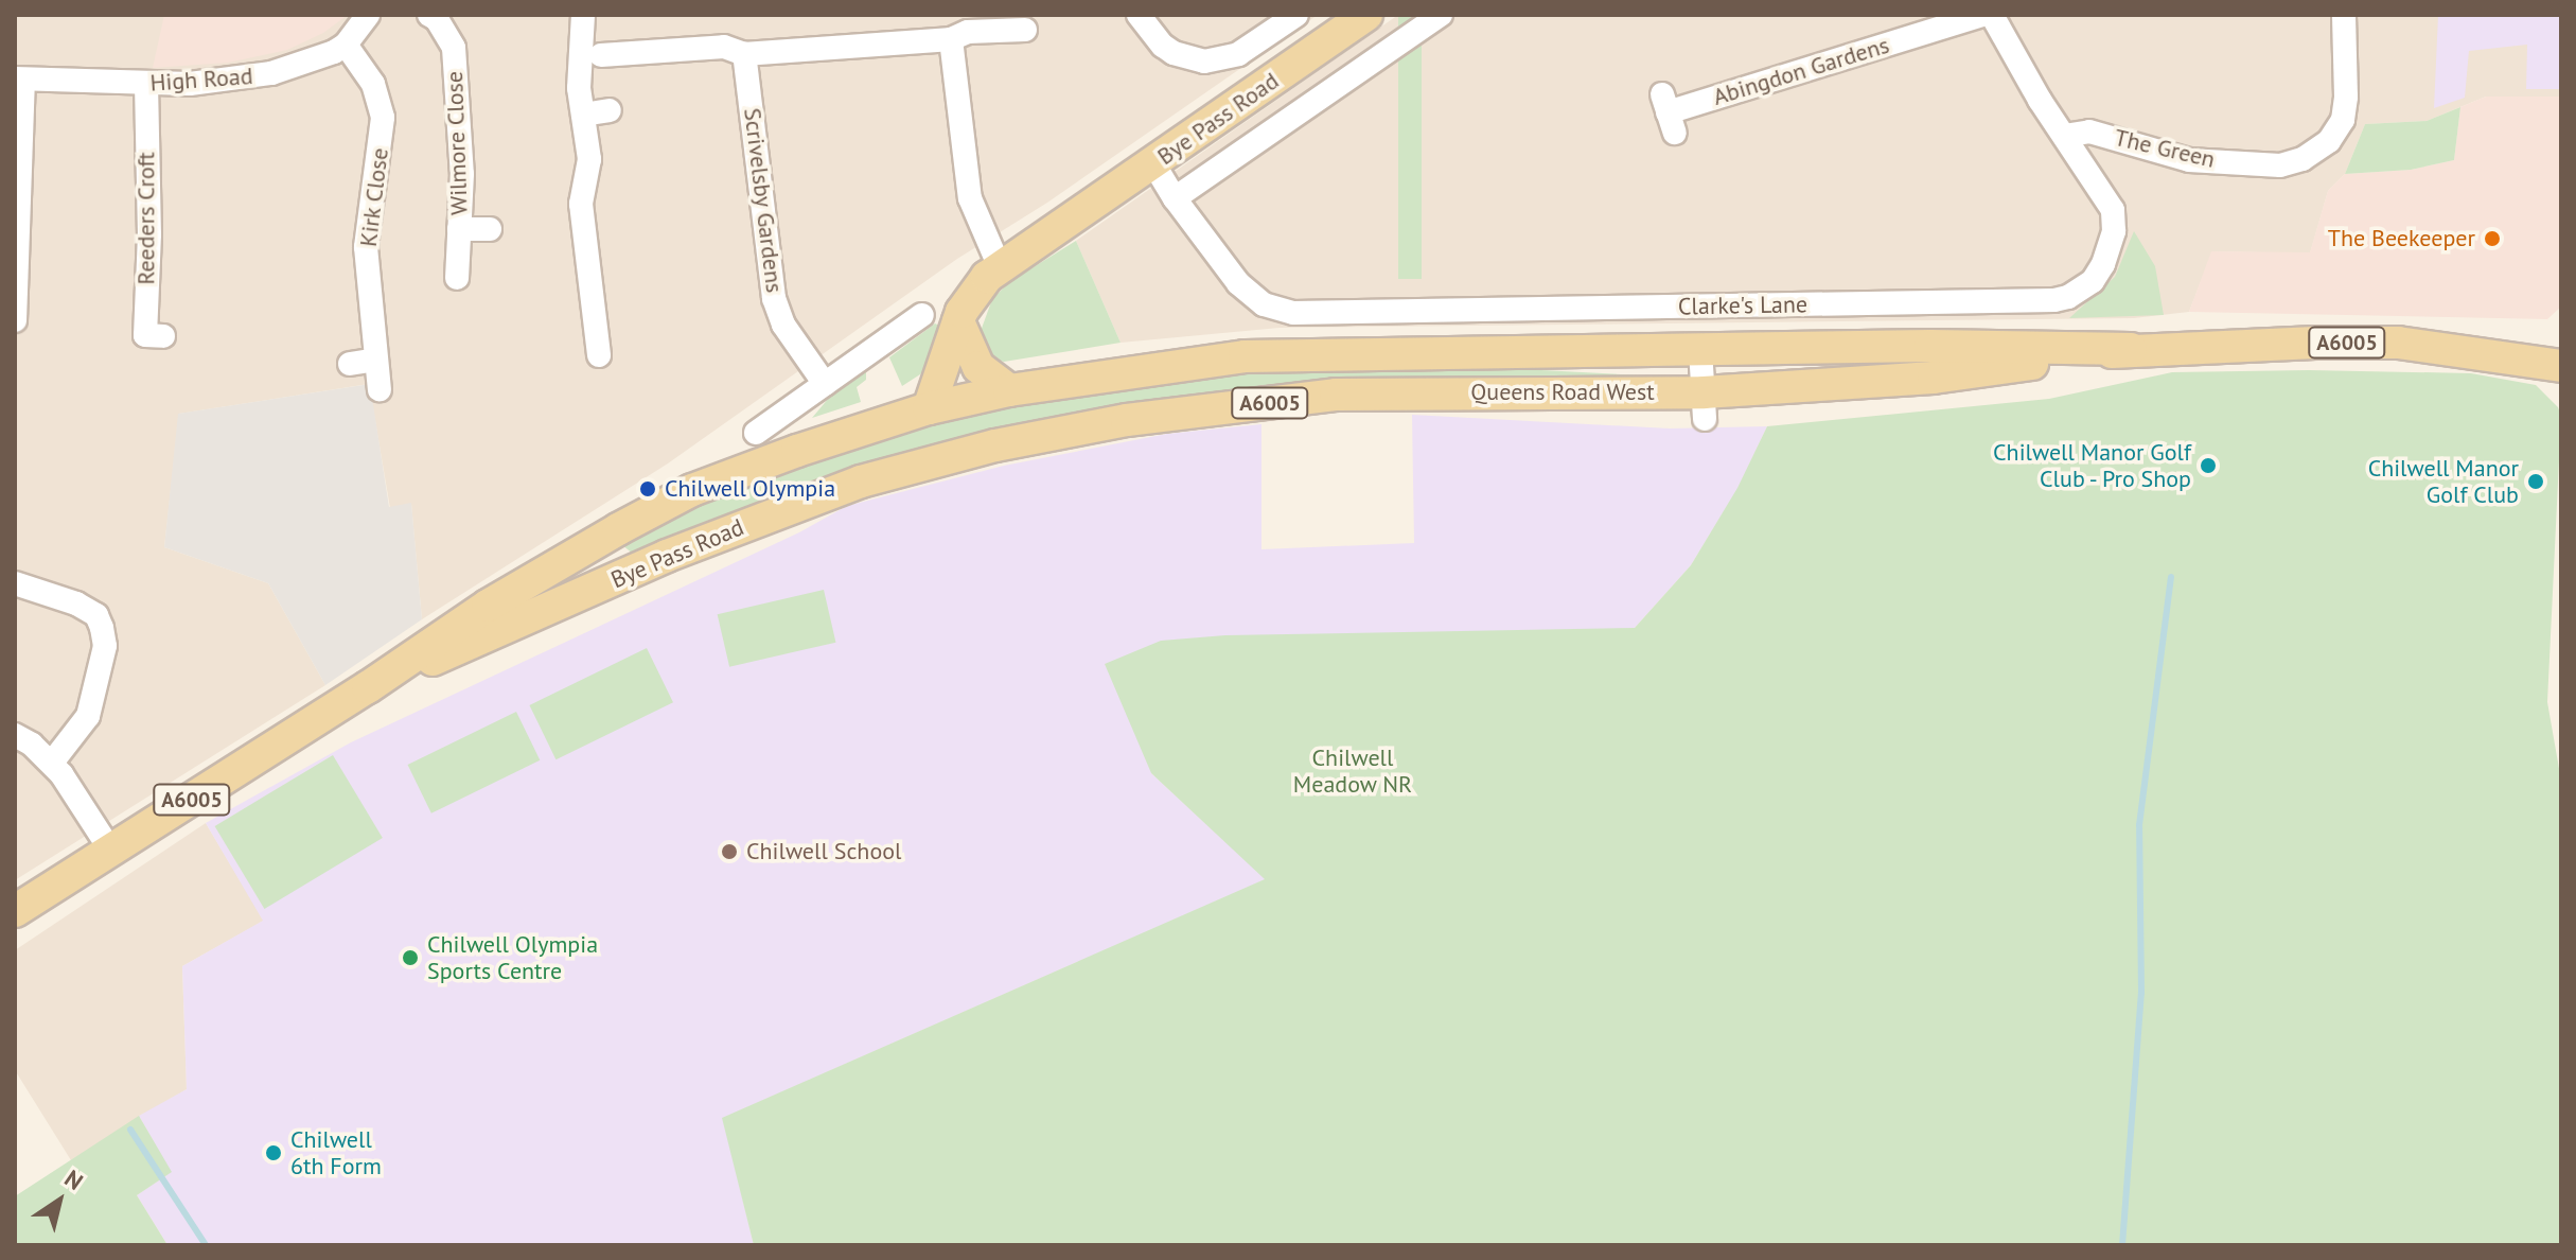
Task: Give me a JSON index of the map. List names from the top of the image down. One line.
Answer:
{"streets":{"main road":["Bye Pass Road","A6005","Queens Road West"],"street":["Abingdon Gardens","High Road","Wilmore Close","The Green","Kirk Close","Scrivelsby Gardens","Reeders Croft","Clarke's Lane"]},"crossings":[["High Road","Kirk Close"],["High Road","Reeders Croft"],["Bye Pass Road","Clarke's Lane"],["Bye Pass Road","Queens Road West"],["The Green","Clarke's Lane"]],"parks":["Chilwell Meadow NR"],"places":["The Beekeeper","Chilwell Manor Golf Club - Pro Shop","Chilwell Manor Golf Club","Chilwell Olympia","Chilwell School","Chilwell Olympia Sports Centre","Chilwell 6th Form"],"north":"top right"}
